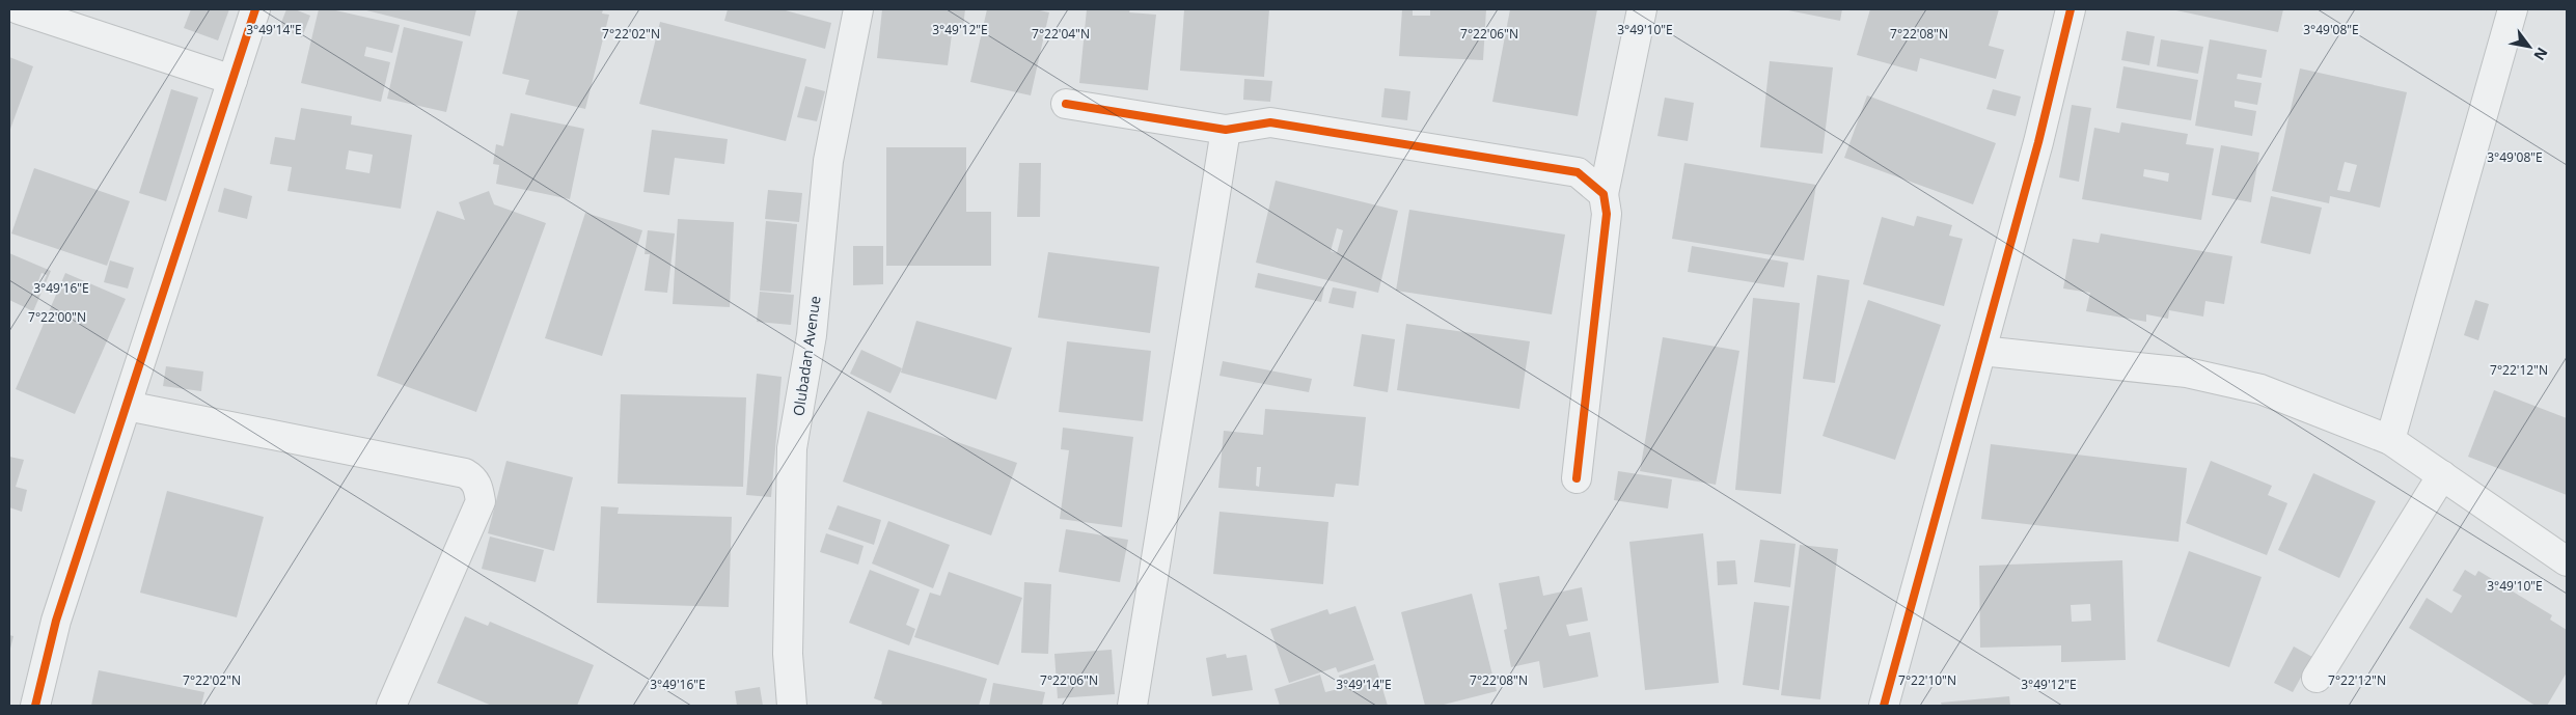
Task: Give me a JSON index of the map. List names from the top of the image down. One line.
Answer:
{"streets":{"street":["Olubadan Avenue"]},"north":"bottom right","coordinates":["3°49'14\"E","3°49'12\"E","3°49'10\"E","3°49'08\"E","7°22'02\"N","7°22'04\"N","7°22'06\"N","7°22'08\"N","3°49'16\"E","7°22'00\"N","7°22'12\"N","7°22'10\"N"]}
